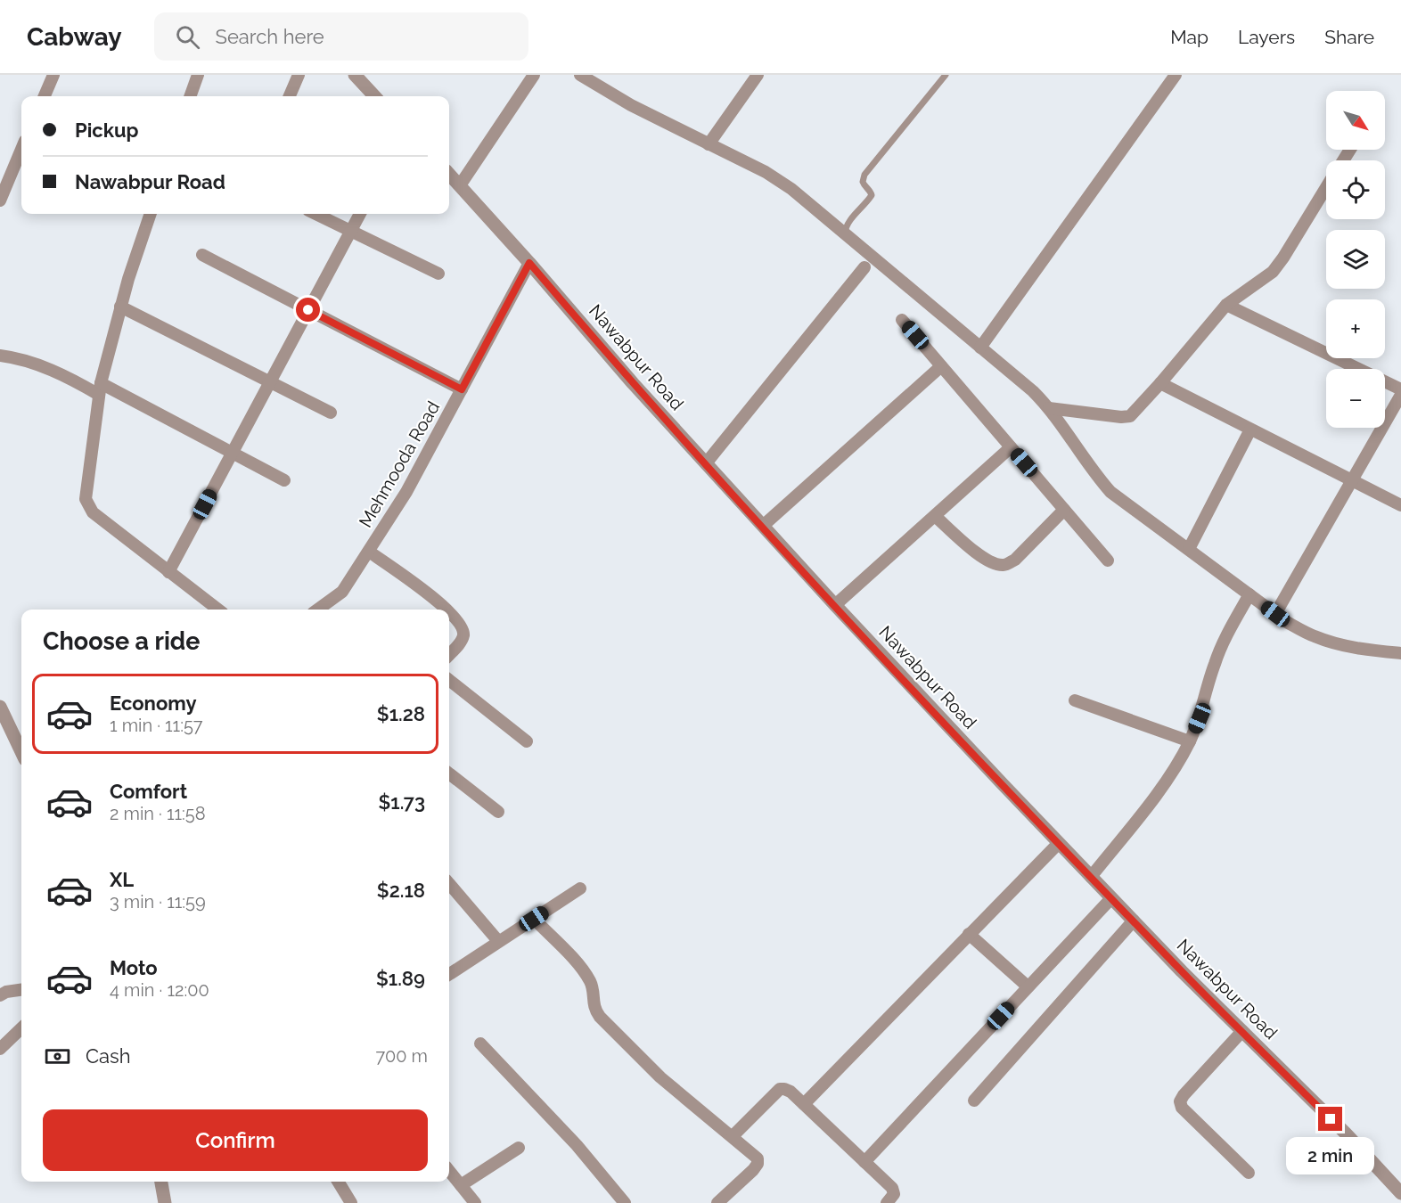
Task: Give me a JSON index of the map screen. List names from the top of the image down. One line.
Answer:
{"streets":{"street":["Nawabpur Road","Mehmooda Road"]},"crossings":[["Nawabpur Road","Mehmooda Road"]],"north":"bottom right","page":{"header":"Cabway","search":"Search here","nav":["Map","Layers","Share"],"map_buttons":["+","−"],"banner":["Pickup","Nawabpur Road"],"heading":"Choose a ride","list":[{"name":"Economy","note":"1 min · 11:57","value":"$1.28"},{"name":"Comfort","note":"2 min · 11:58","value":"$1.73"},{"name":"XL","note":"3 min · 11:59","value":"$2.18"},{"name":"Moto","note":"4 min · 12:00","value":"$1.89"}],"pay":["Cash","700 m"],"buttons":"Confirm","bubble":"2 min"}}
